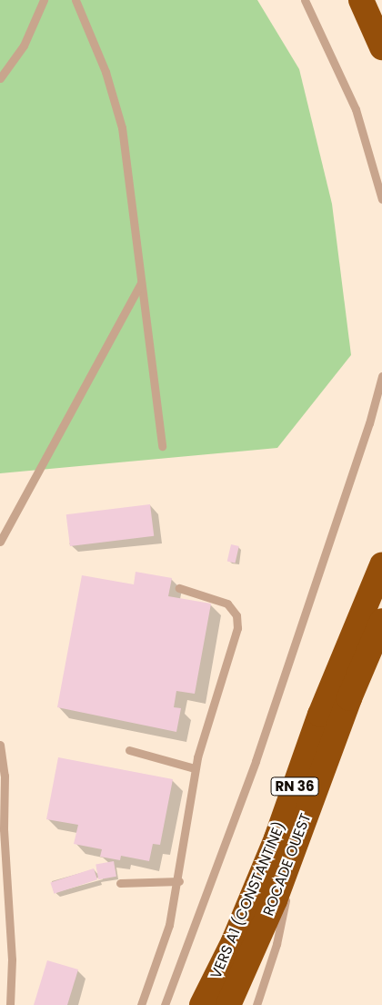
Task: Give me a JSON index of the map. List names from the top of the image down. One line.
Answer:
{"streets":{"highway":["RN 36","ROCADE OUEST","VERS A1 (CONSTANTINE)"]}}
